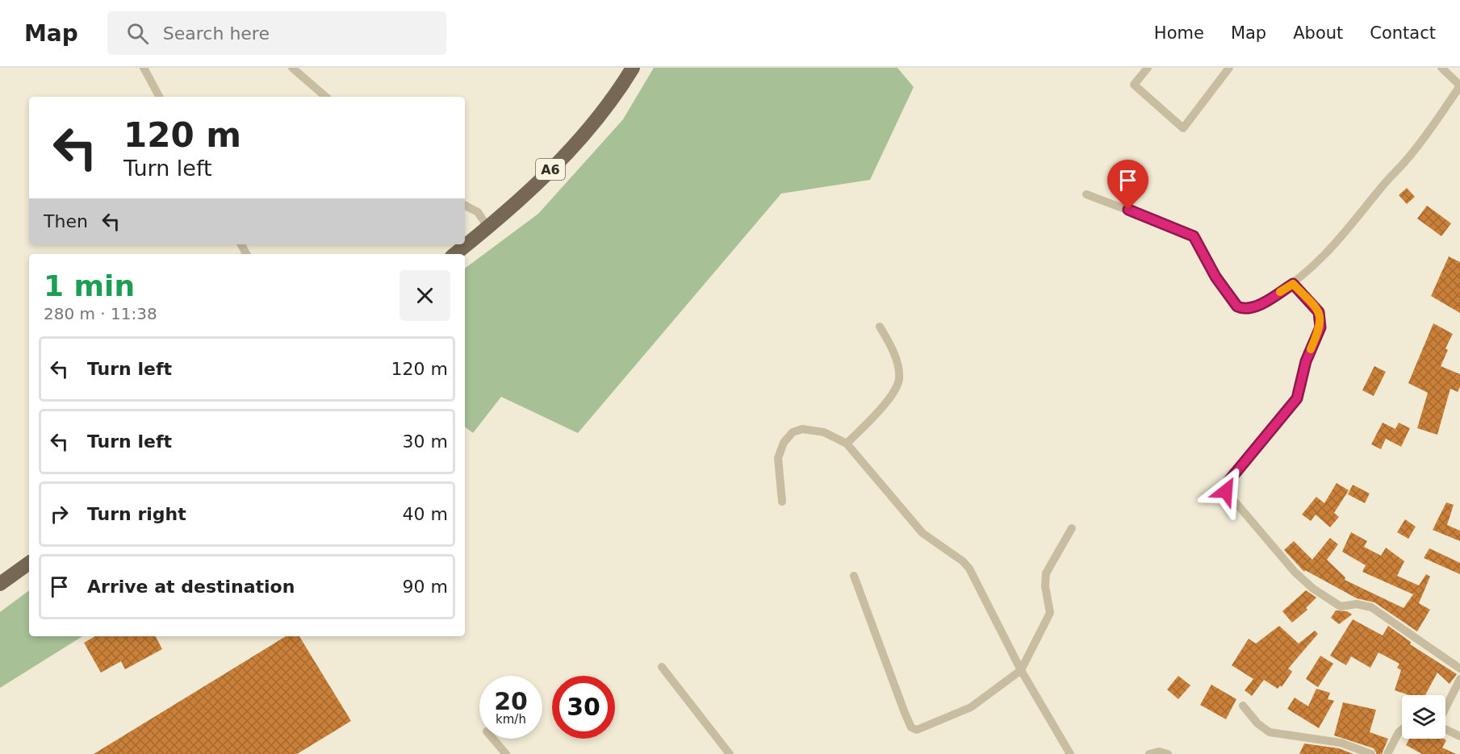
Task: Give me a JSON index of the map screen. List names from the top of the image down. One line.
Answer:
{"streets":{"main road":["A6"]},"page":{"header":"Map","search":"Search here","nav":["Home","Map","About","Contact"],"turn":["120 m","Turn left"],"then":"Then","heading":["1 min","280 m · 11:38"],"list":[{"name":"Turn left","value":"120 m"},{"name":"Turn left","value":"30 m"},{"name":"Turn right","value":"40 m"},{"name":"Arrive at destination","value":"90 m"}],"speed":"20 km/h","limit":"30"}}
